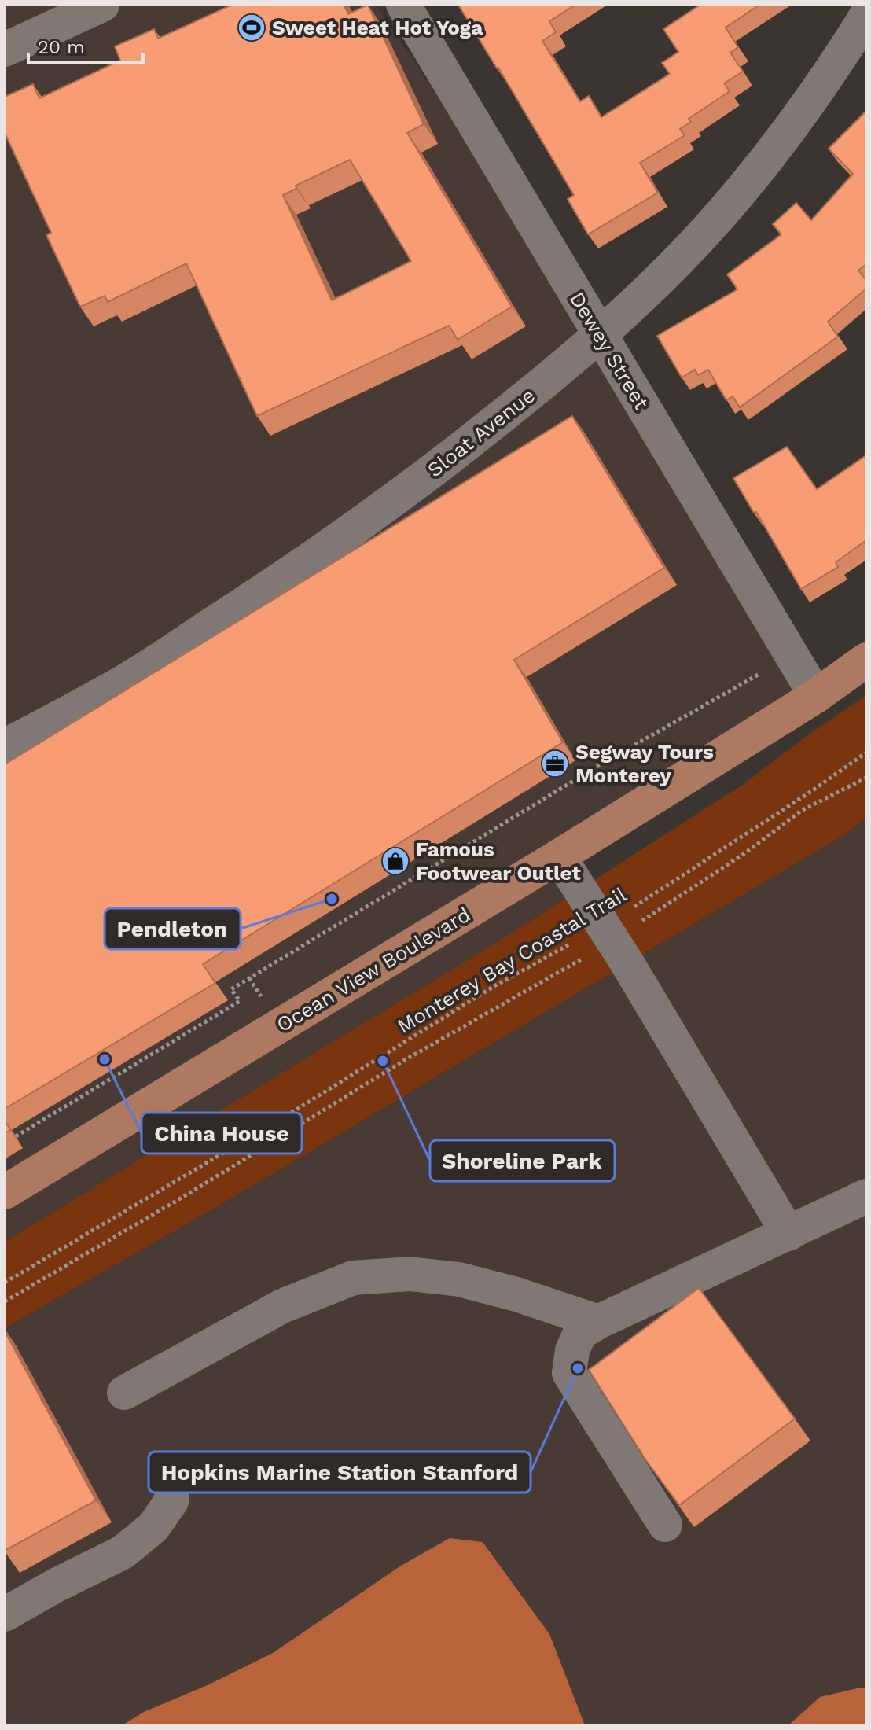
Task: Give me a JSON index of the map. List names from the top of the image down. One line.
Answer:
{"streets":{"main road":["Ocean View Boulevard"],"street":["Dewey Street","Sloat Avenue"],"path":["Monterey Bay Coastal Trail"]},"crossings":[["Dewey Street","Sloat Avenue"],["Dewey Street","Ocean View Boulevard"]],"places":{"sports":["Sweet Heat Hot Yoga"],"office":["Segway Tours Monterey"],"shop":["Famous Footwear Outlet"],"other":["Pendleton","China House","Shoreline Park","Hopkins Marine Station Stanford"]},"scale_bar":"20 m"}
